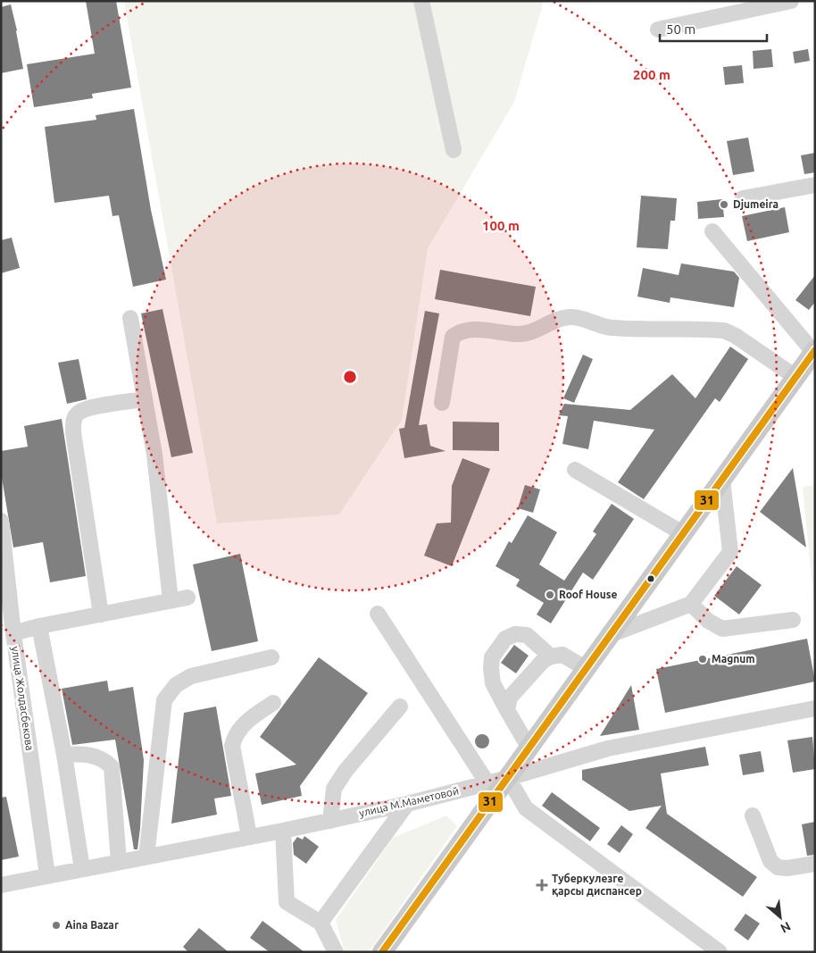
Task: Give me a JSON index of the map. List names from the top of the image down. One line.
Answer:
{"streets":{"street":["улица Жолдасбекова","улица М.Маметовой"]},"crossings":[["улица Жолдасбекова","улица М.Маметовой"]],"places":{"other":["Djumeira","Roof House","Magnum","Aina Bazar"],"health":["Туберкулезге қарсы диспансер"]},"lines":["transit line 31"],"scale_bar":"50 m","north":"bottom right","rings":["200 m","100 m"]}
